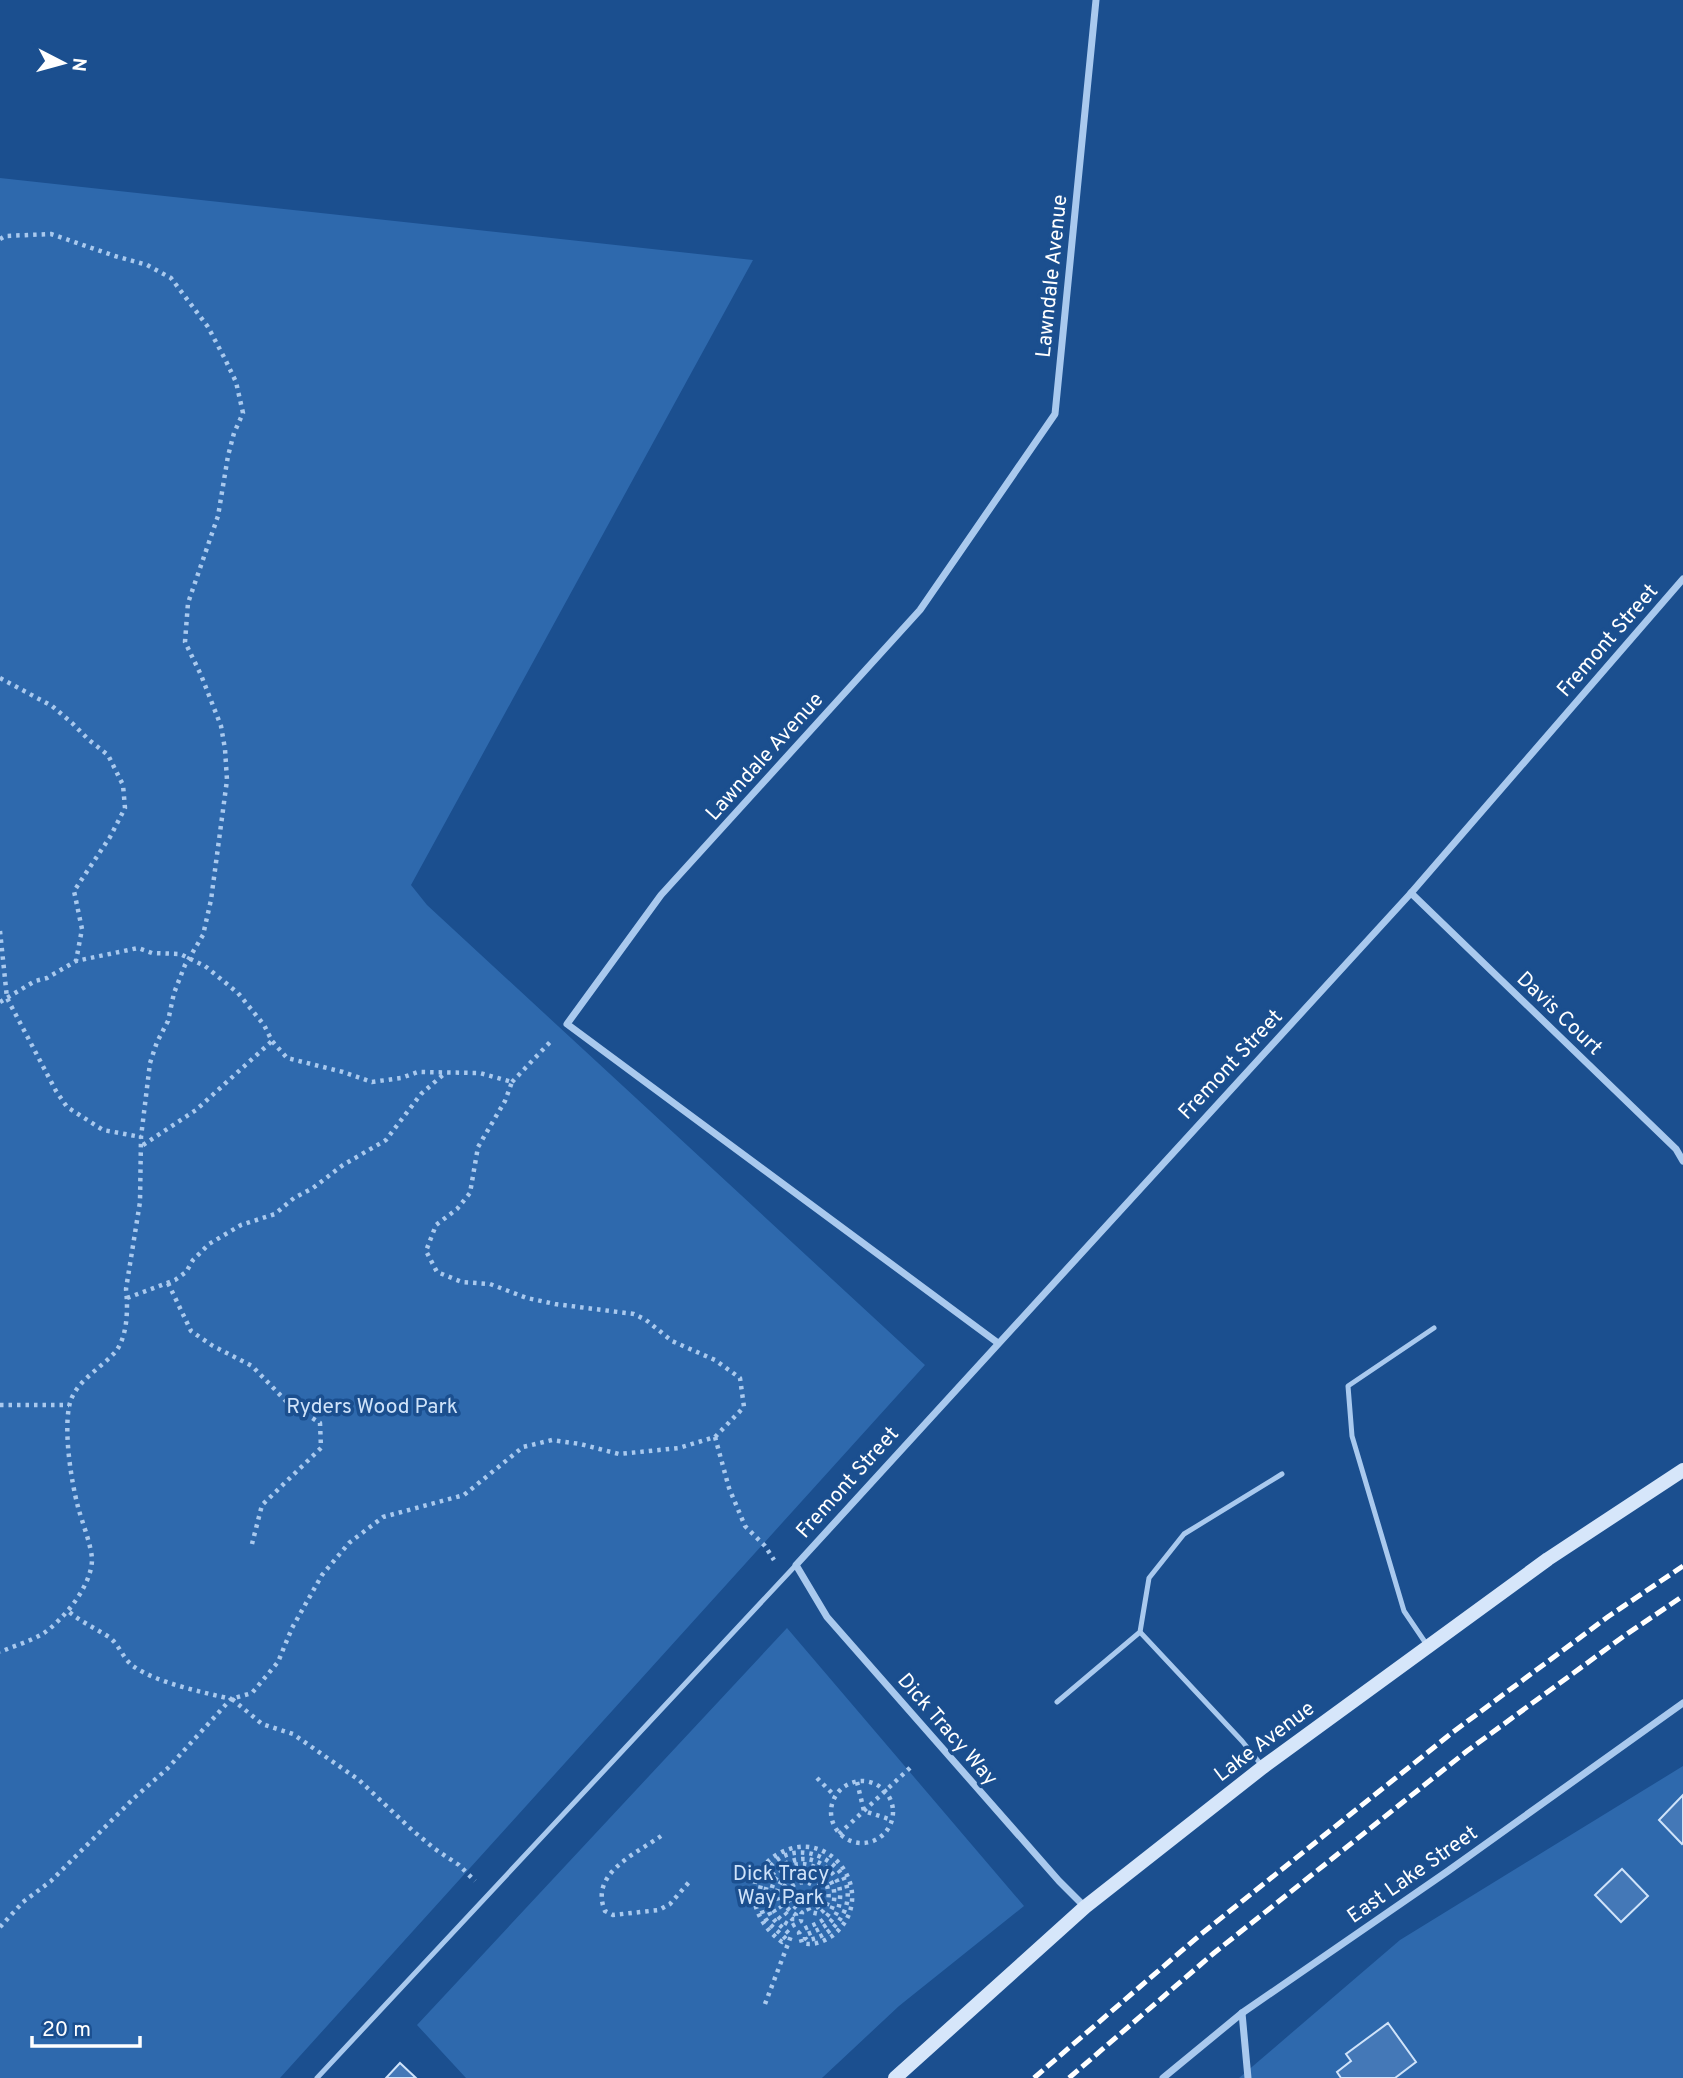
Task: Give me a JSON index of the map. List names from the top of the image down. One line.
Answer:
{"streets":{"street":["Lawndale Avenue","Fremont Street","Davis Court","Dick Tracy Way","Lake Avenue","East Lake Street"]},"crossings":[["Fremont Street","Davis Court"],["Fremont Street","Dick Tracy Way"],["Dick Tracy Way","Lake Avenue"]],"parks":["Ryders Wood Park","Dick Tracy Way Park"],"scale_bar":"20 m","north":"right"}
